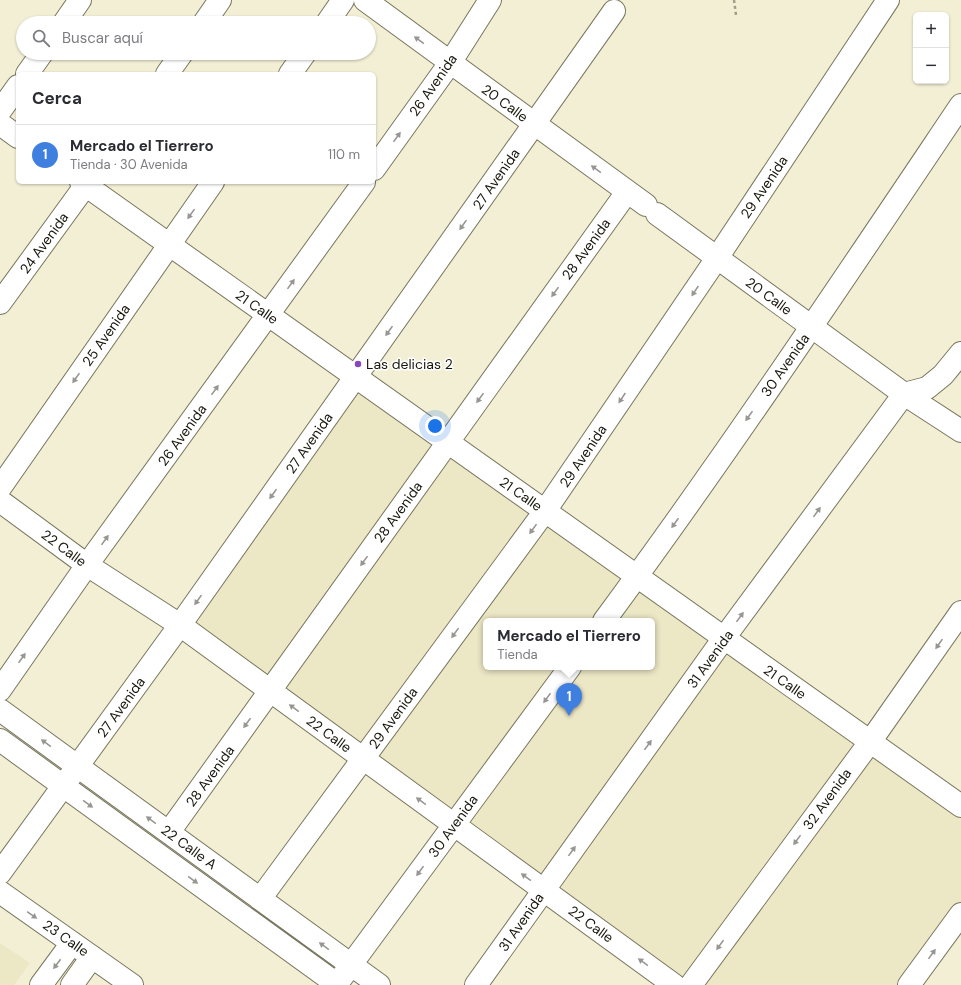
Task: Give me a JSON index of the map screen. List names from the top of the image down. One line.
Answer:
{"streets":{"street":["26 Avenida","20 Calle","27 Avenida","29 Avenida","24 Avenida","28 Avenida","21 Calle","25 Avenida","30 Avenida","22 Calle","31 Avenida","32 Avenida","22 Calle A","23 Calle"]},"crossings":[["26 Avenida","20 Calle"],["26 Avenida","21 Calle"],["26 Avenida","22 Calle"],["20 Calle","27 Avenida"],["20 Calle","29 Avenida"],["20 Calle","28 Avenida"],["20 Calle","30 Avenida"],["20 Calle","31 Avenida"],["27 Avenida","21 Calle"],["27 Avenida","22 Calle"],["27 Avenida","22 Calle A"],["29 Avenida","21 Calle"],["29 Avenida","22 Calle"],["29 Avenida","22 Calle A"],["28 Avenida","21 Calle"],["28 Avenida","22 Calle"],["28 Avenida","22 Calle A"],["21 Calle","25 Avenida"],["21 Calle","30 Avenida"],["21 Calle","31 Avenida"],["21 Calle","32 Avenida"],["30 Avenida","22 Calle"],["30 Avenida","22 Calle A"],["22 Calle","31 Avenida"]],"one_way":["26 Avenida","27 Avenida","29 Avenida","28 Avenida","25 Avenida","30 Avenida","22 Calle","31 Avenida","32 Avenida","23 Calle"],"places":["Las delicias 2"],"page":{"map_buttons":["+","−"],"search":"Buscar aquí","heading":"Cerca","list":[{"mark":"1","name":"Mercado el Tierrero","note":"Tienda · 30 Avenida","value":"110 m"}],"popup":["Mercado el Tierrero","Tienda"],"pins":"1"}}
